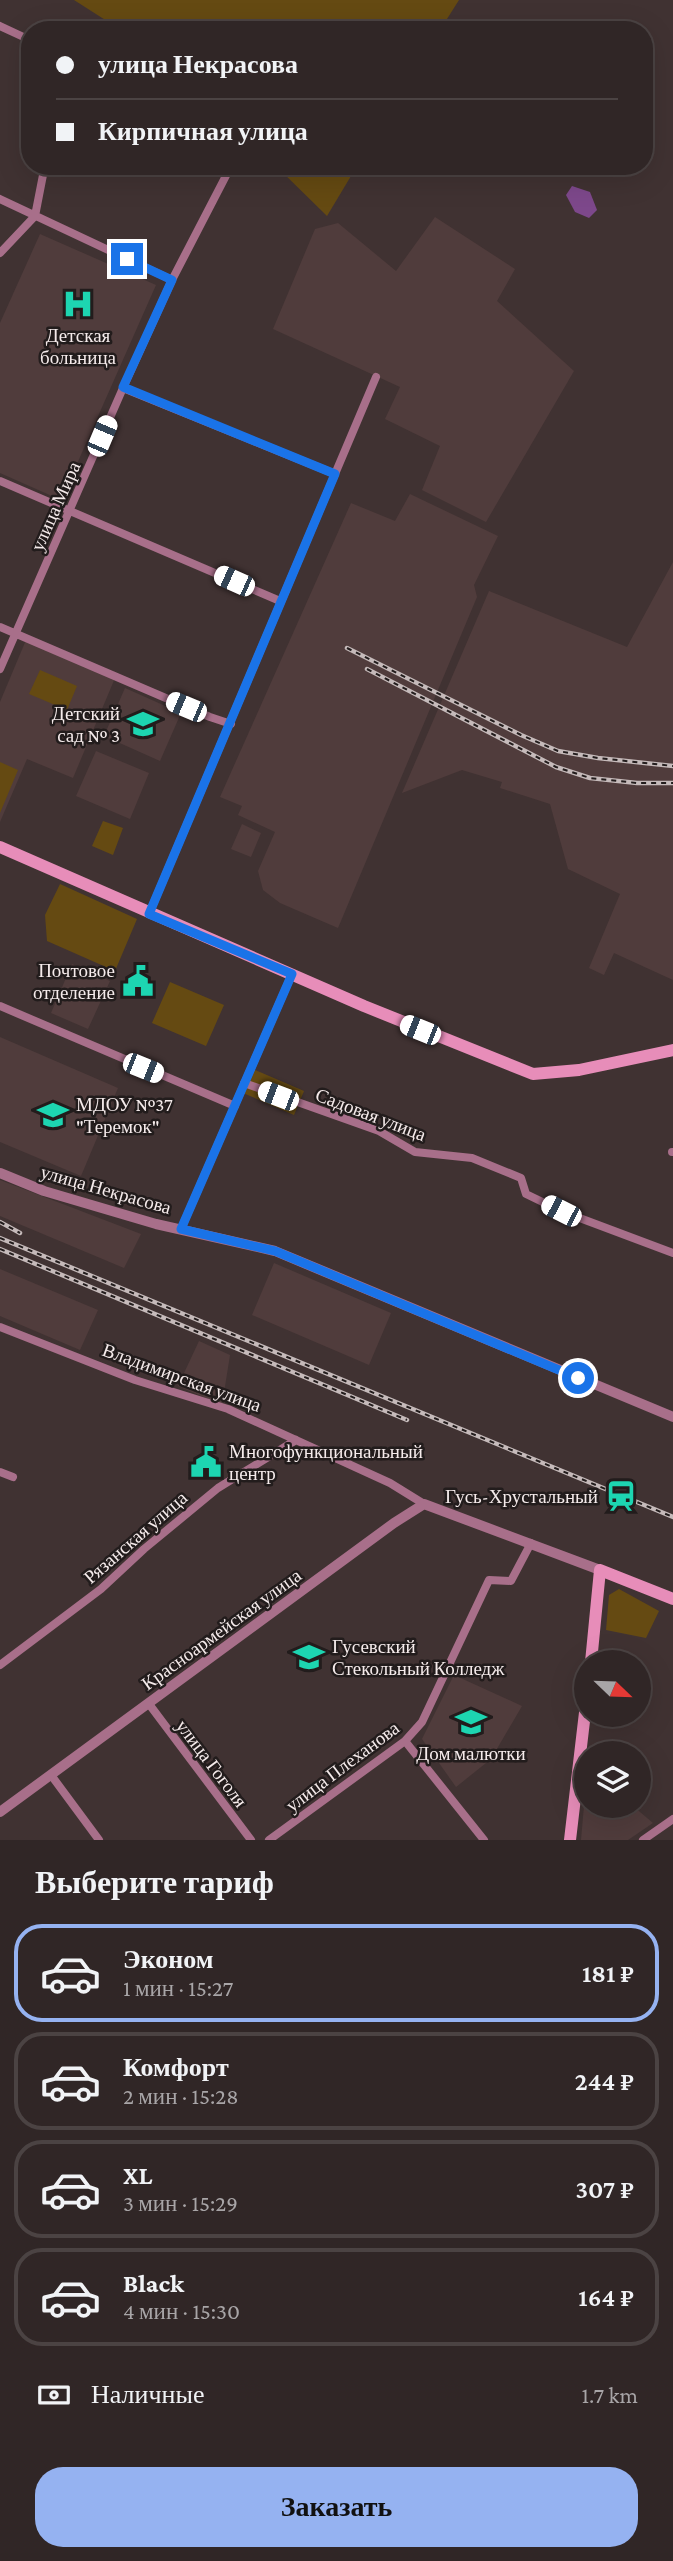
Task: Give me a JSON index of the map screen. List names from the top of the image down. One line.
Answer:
{"streets":{"street":["улица Мира","Садовая улица","улица Некрасова","Владимирская улица","Рязанская улица","Красноармейская улица","улица Гоголя","улица Плеханова"]},"crossings":[["Владимирская улица","Рязанская улица"],["Владимирская улица","Красноармейская улица"],["Красноармейская улица","улица Гоголя"]],"places":{"hospital":["Детская больница"],"school or university":["Детский сад № 3","МДОУ №37 \"Теремок\"","Гусевский Стекольный Колледж","Дом малютки"],"public building":["Почтовое отделение","Многофункциональный центр"],"station":["Гусь-Хрустальный"]},"north":"bottom right","page":{"banner":["улица Некрасова","Кирпичная улица"],"heading":"Выберите тариф","list":[{"name":"Эконом","note":"1 мин · 15:27","value":"181 ₽"},{"name":"Комфорт","note":"2 мин · 15:28","value":"244 ₽"},{"name":"XL","note":"3 мин · 15:29","value":"307 ₽"},{"name":"Black","note":"4 мин · 15:30","value":"164 ₽"}],"pay":["Наличные","1.7 km"],"buttons":"Заказать"}}
